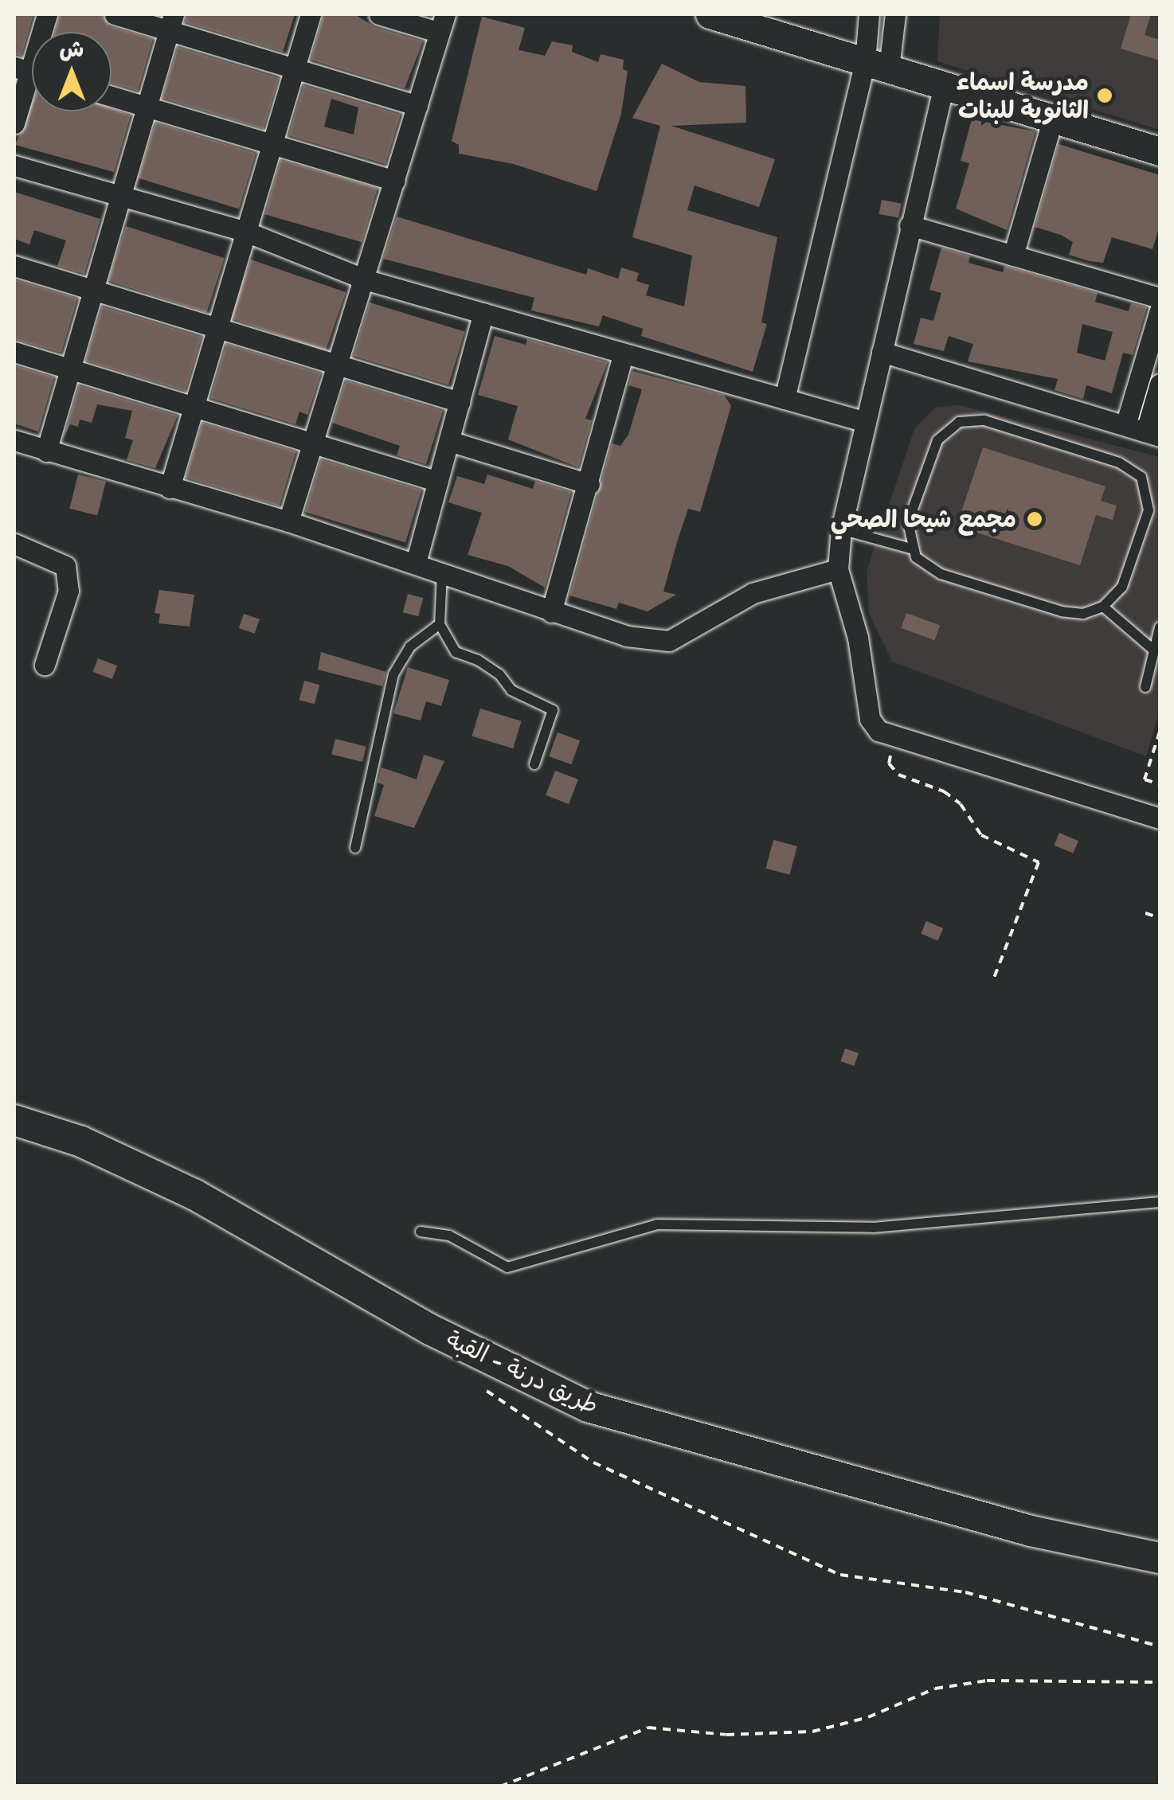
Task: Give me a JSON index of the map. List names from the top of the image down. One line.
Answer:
{"streets":{"main road":["طريق درنة - القبة"]},"places":["مدرسة اسماء الثانوية للبنات","مجمع شيحا الصحي"],"north":"top"}
